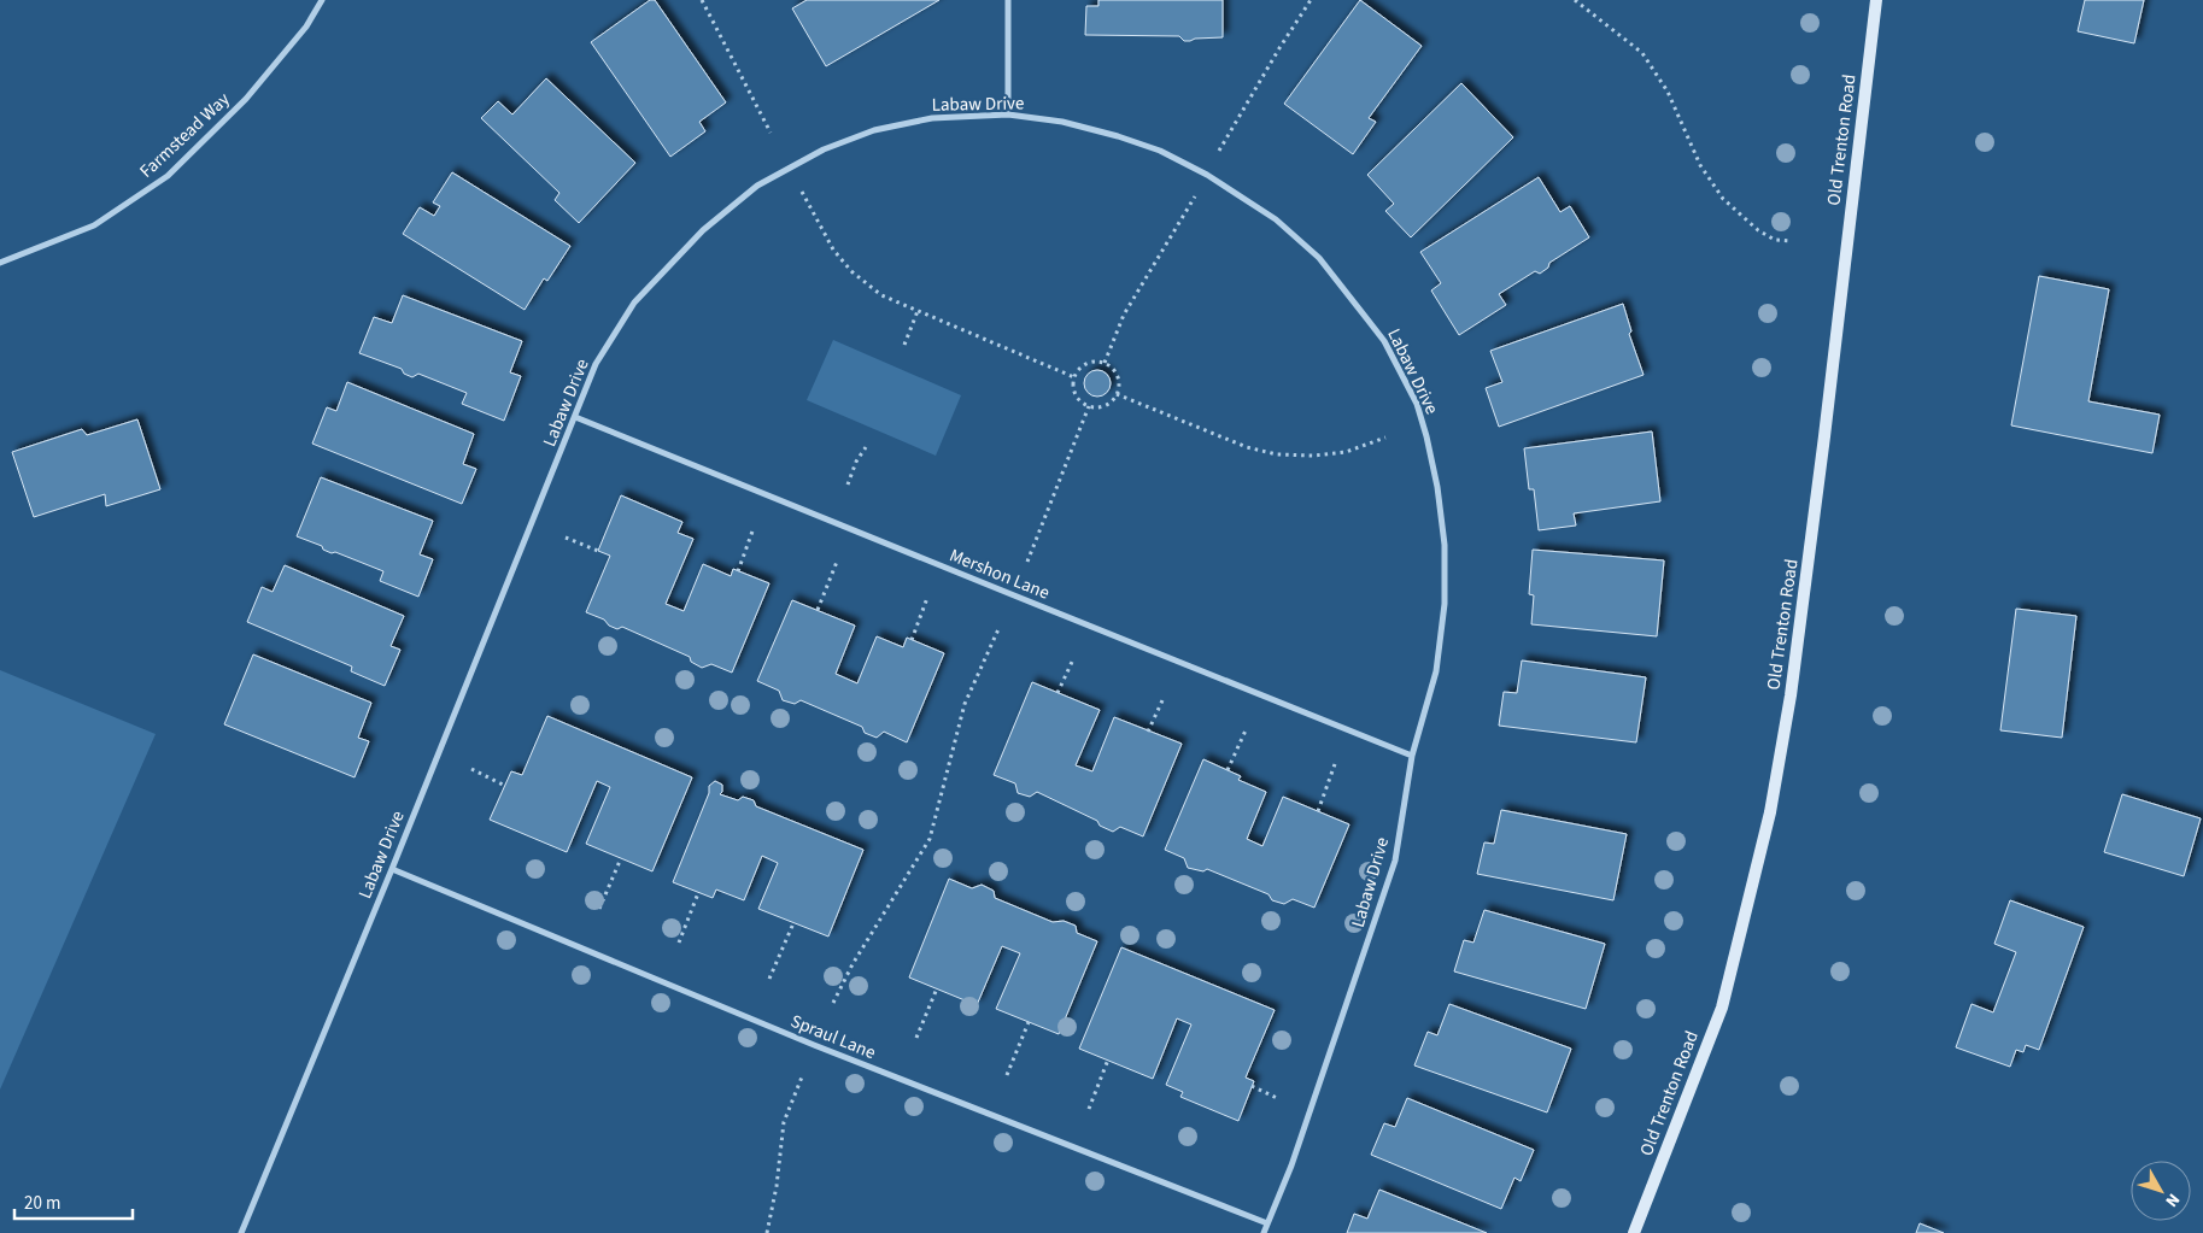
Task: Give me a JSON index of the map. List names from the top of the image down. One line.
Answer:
{"streets":{"main road":["Old Trenton Road"],"street":["Labaw Drive","Farmstead Way","Mershon Lane","Spraul Lane"]},"crossings":[["Labaw Drive","Mershon Lane"],["Labaw Drive","Spraul Lane"]],"scale_bar":"20 m","north":"bottom right"}
